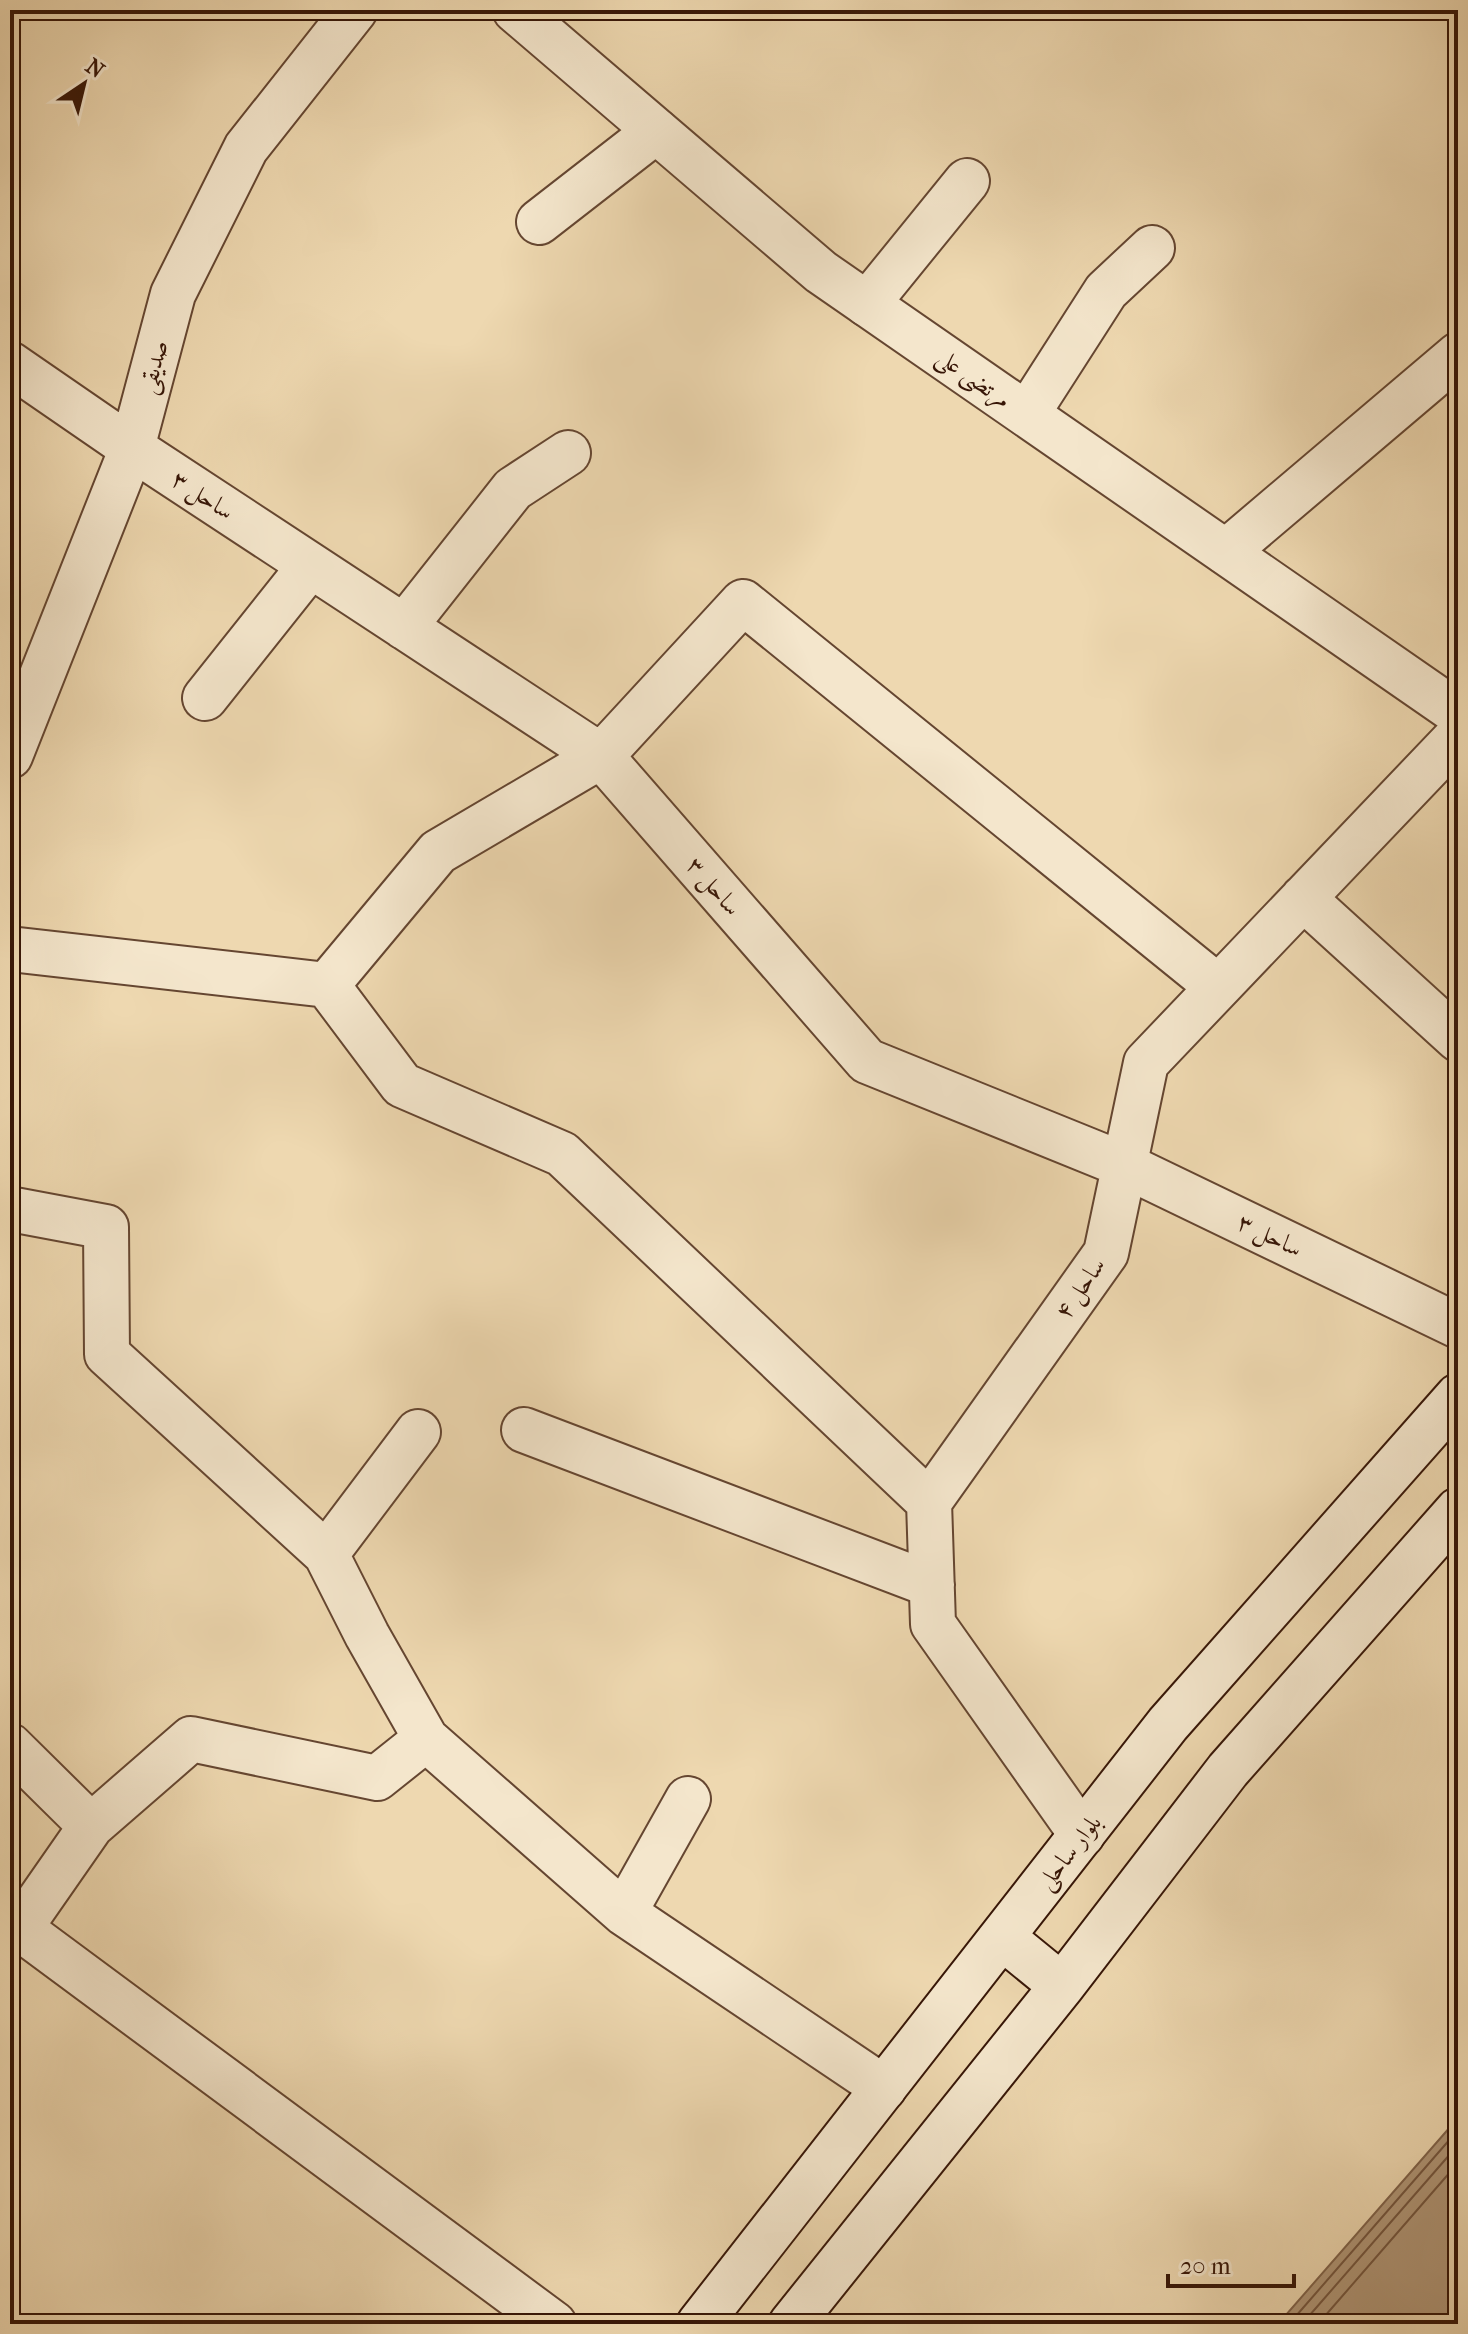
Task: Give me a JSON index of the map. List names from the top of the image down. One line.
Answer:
{"streets":{"street":["صدیقی","مرتضی علی","ساحل ۳","ساحل ۴","بلوار ساحلی"]},"crossings":[["صدیقی","ساحل ۳"],["ساحل ۳","ساحل ۴"]],"scale_bar":"20 m","north":"top right"}
